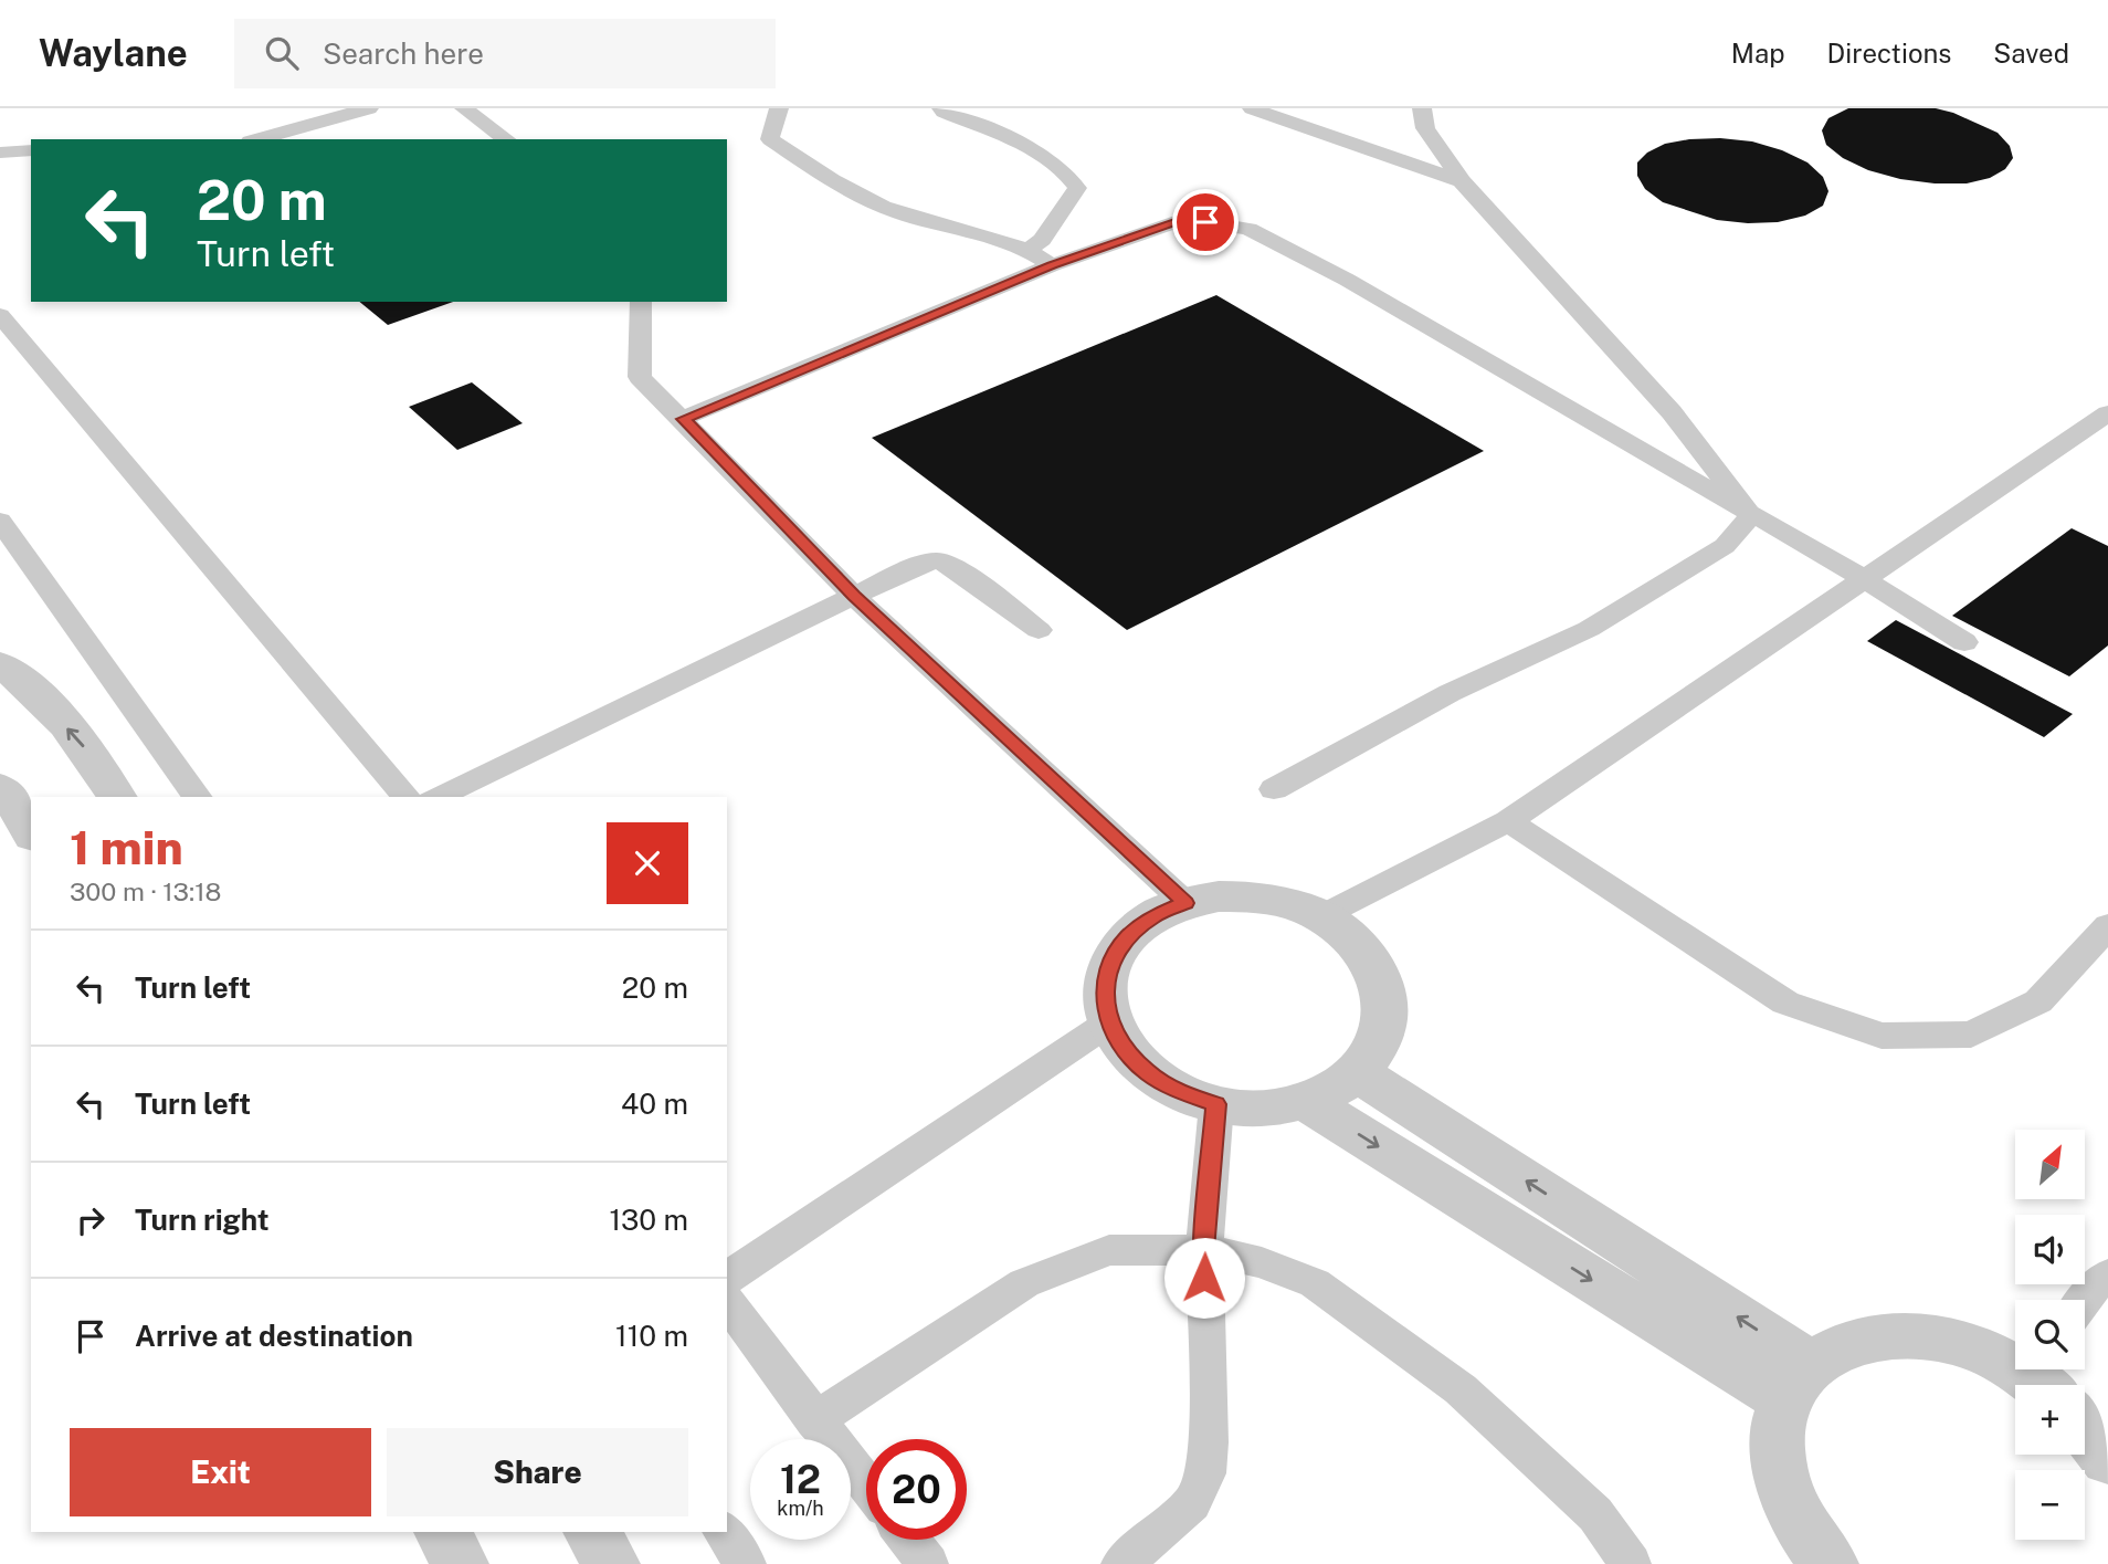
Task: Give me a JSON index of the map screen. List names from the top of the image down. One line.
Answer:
{"north":"top right","page":{"header":"Waylane","search":"Search here","nav":["Map","Directions","Saved"],"turn":["20 m","Turn left"],"heading":["1 min","300 m · 13:18"],"list":[{"name":"Turn left","value":"20 m"},{"name":"Turn left","value":"40 m"},{"name":"Turn right","value":"130 m"},{"name":"Arrive at destination","value":"110 m"}],"map_buttons":["+","−"],"buttons":["Exit","Share"],"speed":"12 km/h","limit":"20"}}
